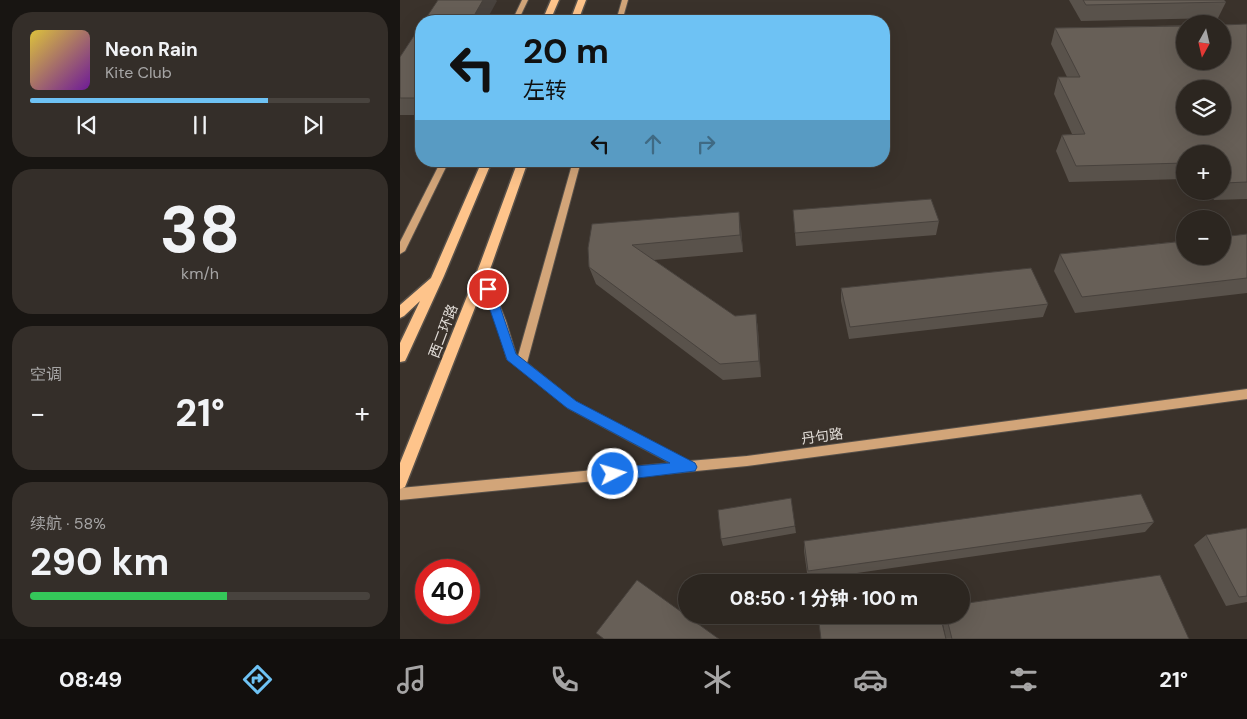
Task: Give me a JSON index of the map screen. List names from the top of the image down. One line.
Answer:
{"streets":{"main road":["西二环路"],"street":["丹句路"]},"north":"bottom","page":{"map_buttons":["+","−"],"turn":["20 m","左转"],"song":["Neon Rain","Kite Club"],"tile":[["38","km/h"],"空调",["续航 · 58%","290 km"]],"heat":["−","21°","+"],"limit":"40","trip":"08:50 · 1 分钟 · 100 m","tabs":["08:49","21°"]}}
